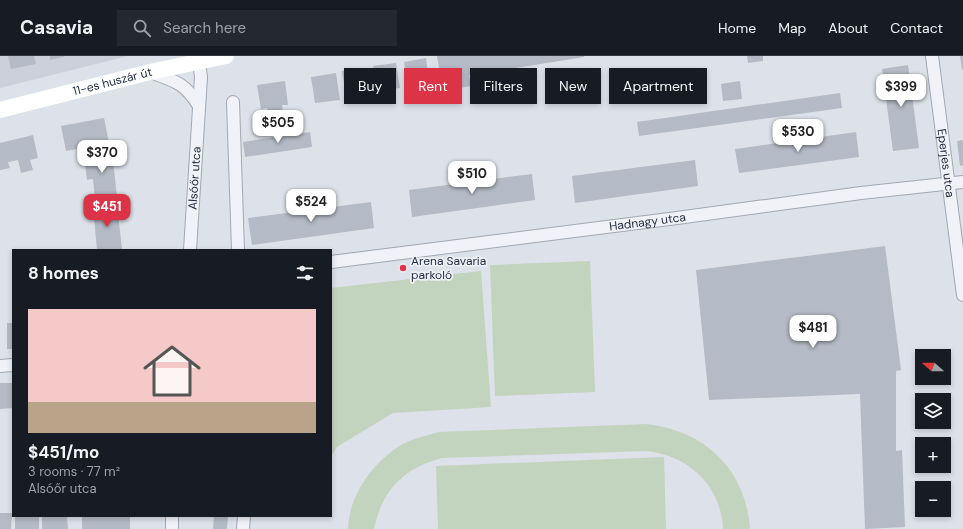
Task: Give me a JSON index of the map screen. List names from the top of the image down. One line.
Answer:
{"streets":{"main road":["11-es huszár út"],"street":["Eperjes utca","Alsóőr utca","Hadnagy utca"]},"crossings":[["11-es huszár út","Alsóőr utca"],["Eperjes utca","Hadnagy utca"]],"places":["Arena Savaria parkoló"],"north":"left","page":{"header":"Casavia","search":"Search here","nav":["Home","Map","About","Contact"],"chip":["Buy","Rent","Filters","New","Apartment"],"price":["$399","$505","$530","$370","$510","$524","$451","$481"],"heading":"8 homes","list":[{"name":"$451/mo","note":"3 rooms · 77 m² · Alsóőr utca"}],"map_buttons":["+","−"]}}
